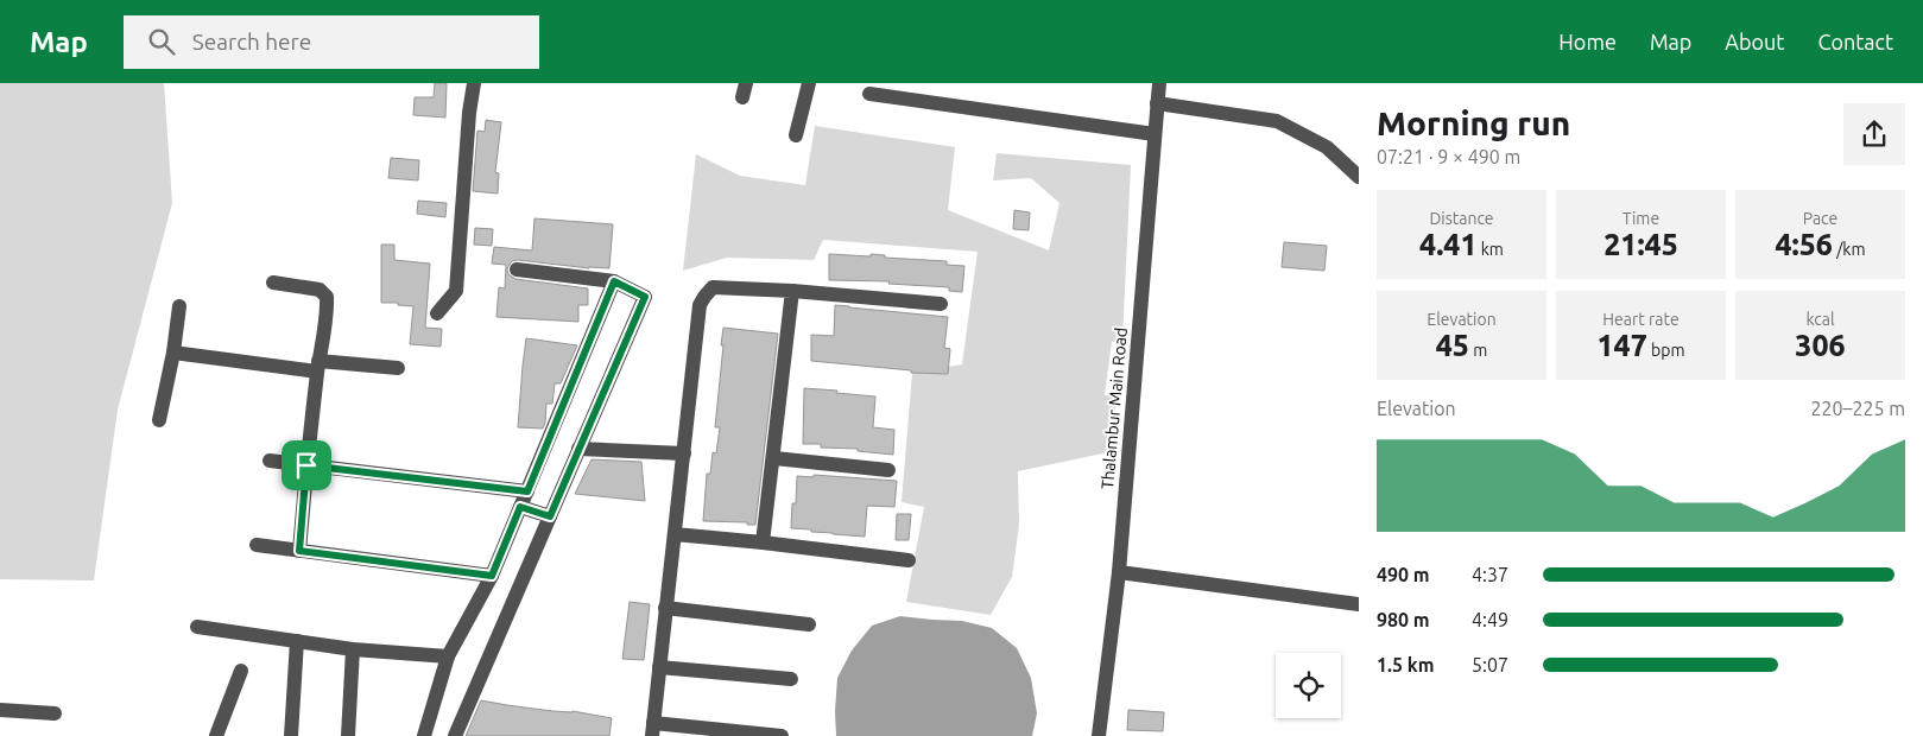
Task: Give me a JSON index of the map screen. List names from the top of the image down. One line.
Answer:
{"streets":{"street":["Thalambur Main Road"]},"page":{"header":"Map","search":"Search here","nav":["Home","Map","About","Contact"],"heading":["Morning run","07:21 · 9 × 490 m"],"stats":[["Distance","4.41 km"],["Time","21:45"],["Pace","4:56 /km"],["Elevation","45 m"],["Heart rate","147 bpm"],["kcal","306"]],"chart":["Elevation","220–225 m"],"list":[{"name":"490 m","note":"4:37"},{"name":"980 m","note":"4:49"},{"name":"1.5 km","note":"5:07"}]}}
